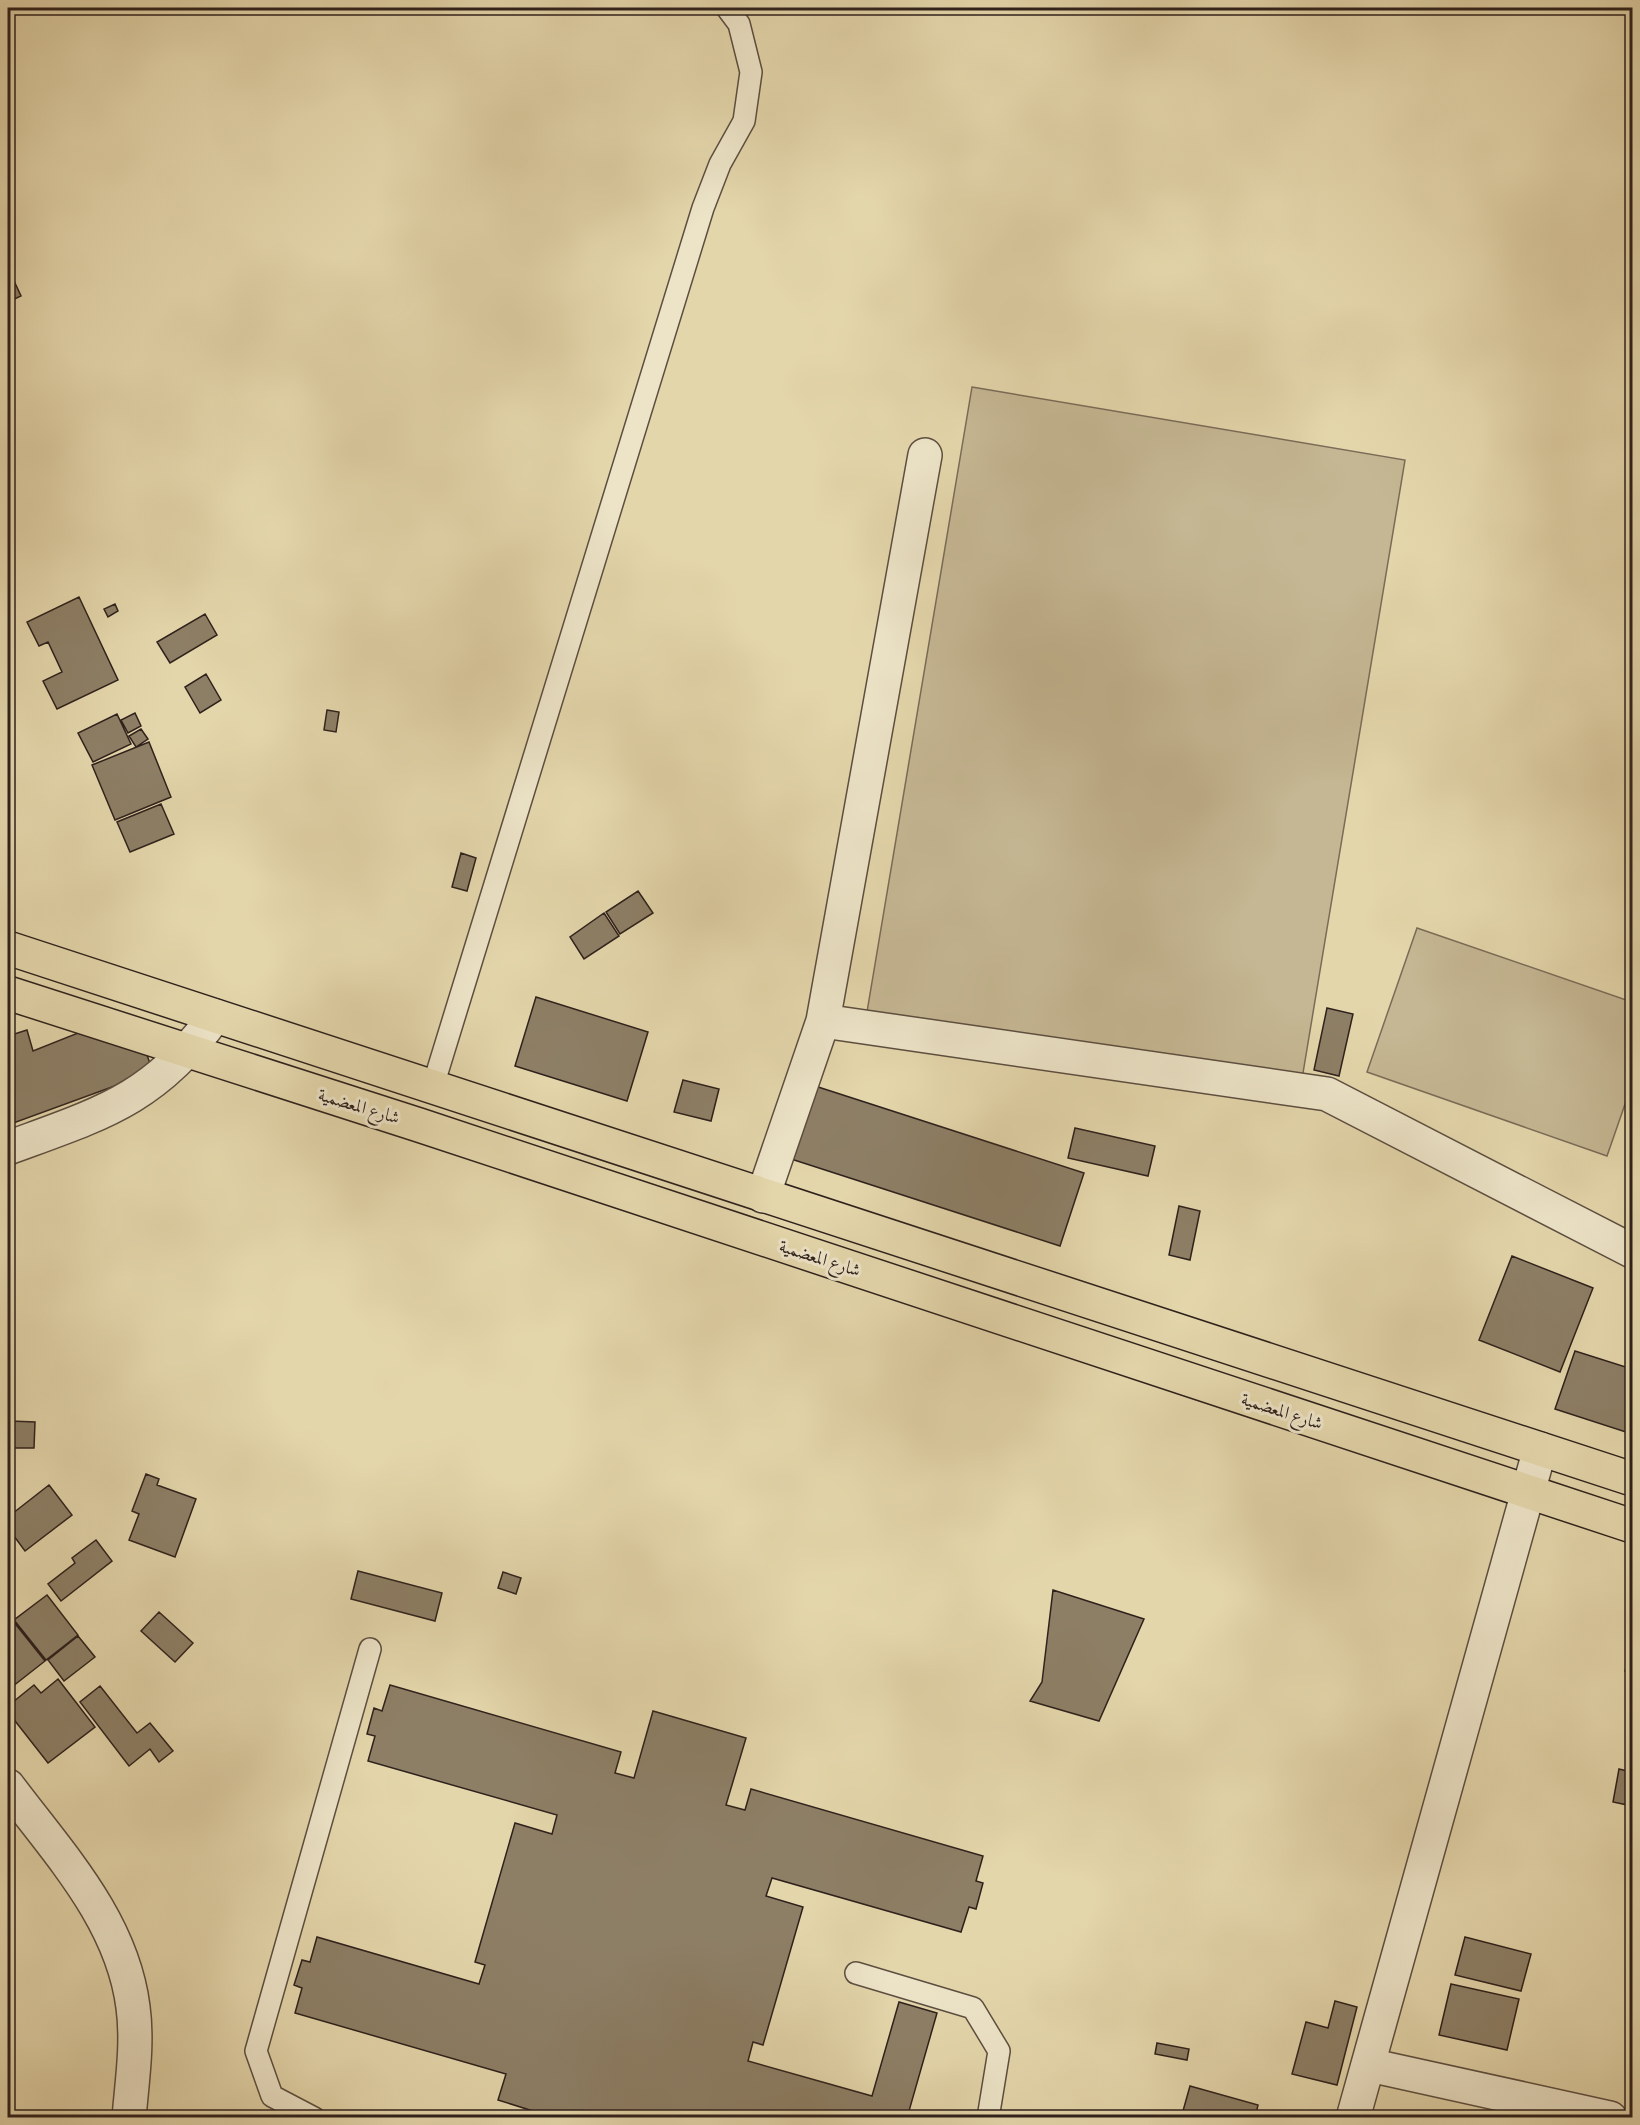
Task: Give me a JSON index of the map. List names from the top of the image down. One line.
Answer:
{"streets":{"main road":["شارع المعضمية"]}}
